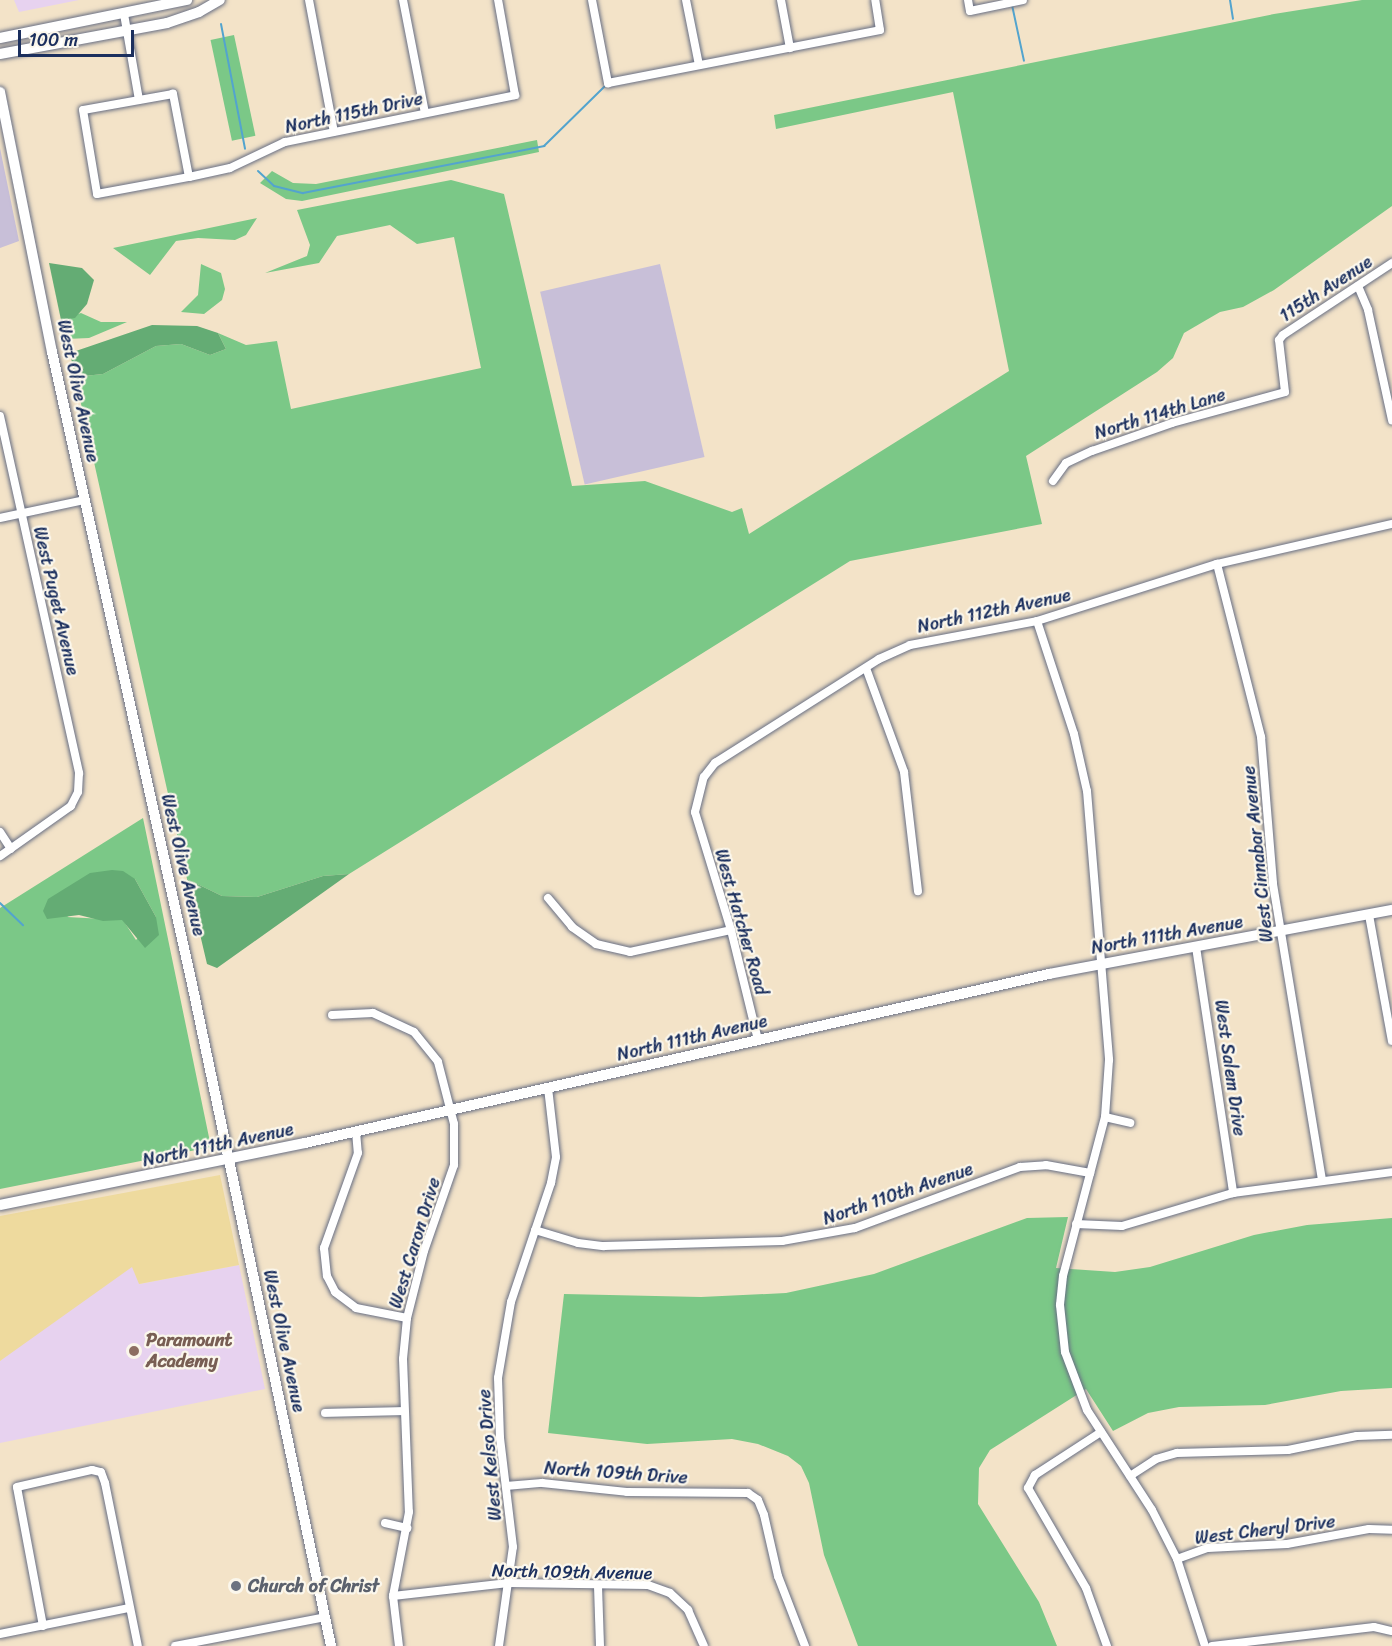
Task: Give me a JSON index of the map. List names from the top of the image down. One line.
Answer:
{"streets":{"street":["North 115th Drive","115th Avenue","West Olive Avenue","North 114th Lane","West Puget Avenue","North 112th Avenue","West Cinnabar Avenue","West Hatcher Road","North 111th Avenue","West Salem Drive","North 110th Avenue","West Caron Drive","West Kelso Drive","North 109th Drive","West Cheryl Drive","North 109th Avenue"]},"crossings":[["115th Avenue","North 114th Lane"],["West Olive Avenue","North 111th Avenue"],["North 112th Avenue","West Cinnabar Avenue"],["North 112th Avenue","West Hatcher Road"],["West Cinnabar Avenue","North 111th Avenue"],["West Hatcher Road","North 111th Avenue"],["North 111th Avenue","West Salem Drive"],["North 111th Avenue","West Caron Drive"],["North 111th Avenue","West Kelso Drive"],["North 110th Avenue","West Kelso Drive"],["West Caron Drive","North 109th Avenue"],["West Kelso Drive","North 109th Drive"],["West Kelso Drive","North 109th Avenue"]],"places":["Paramount Academy","Church of Christ"],"scale_bar":"100 m"}
